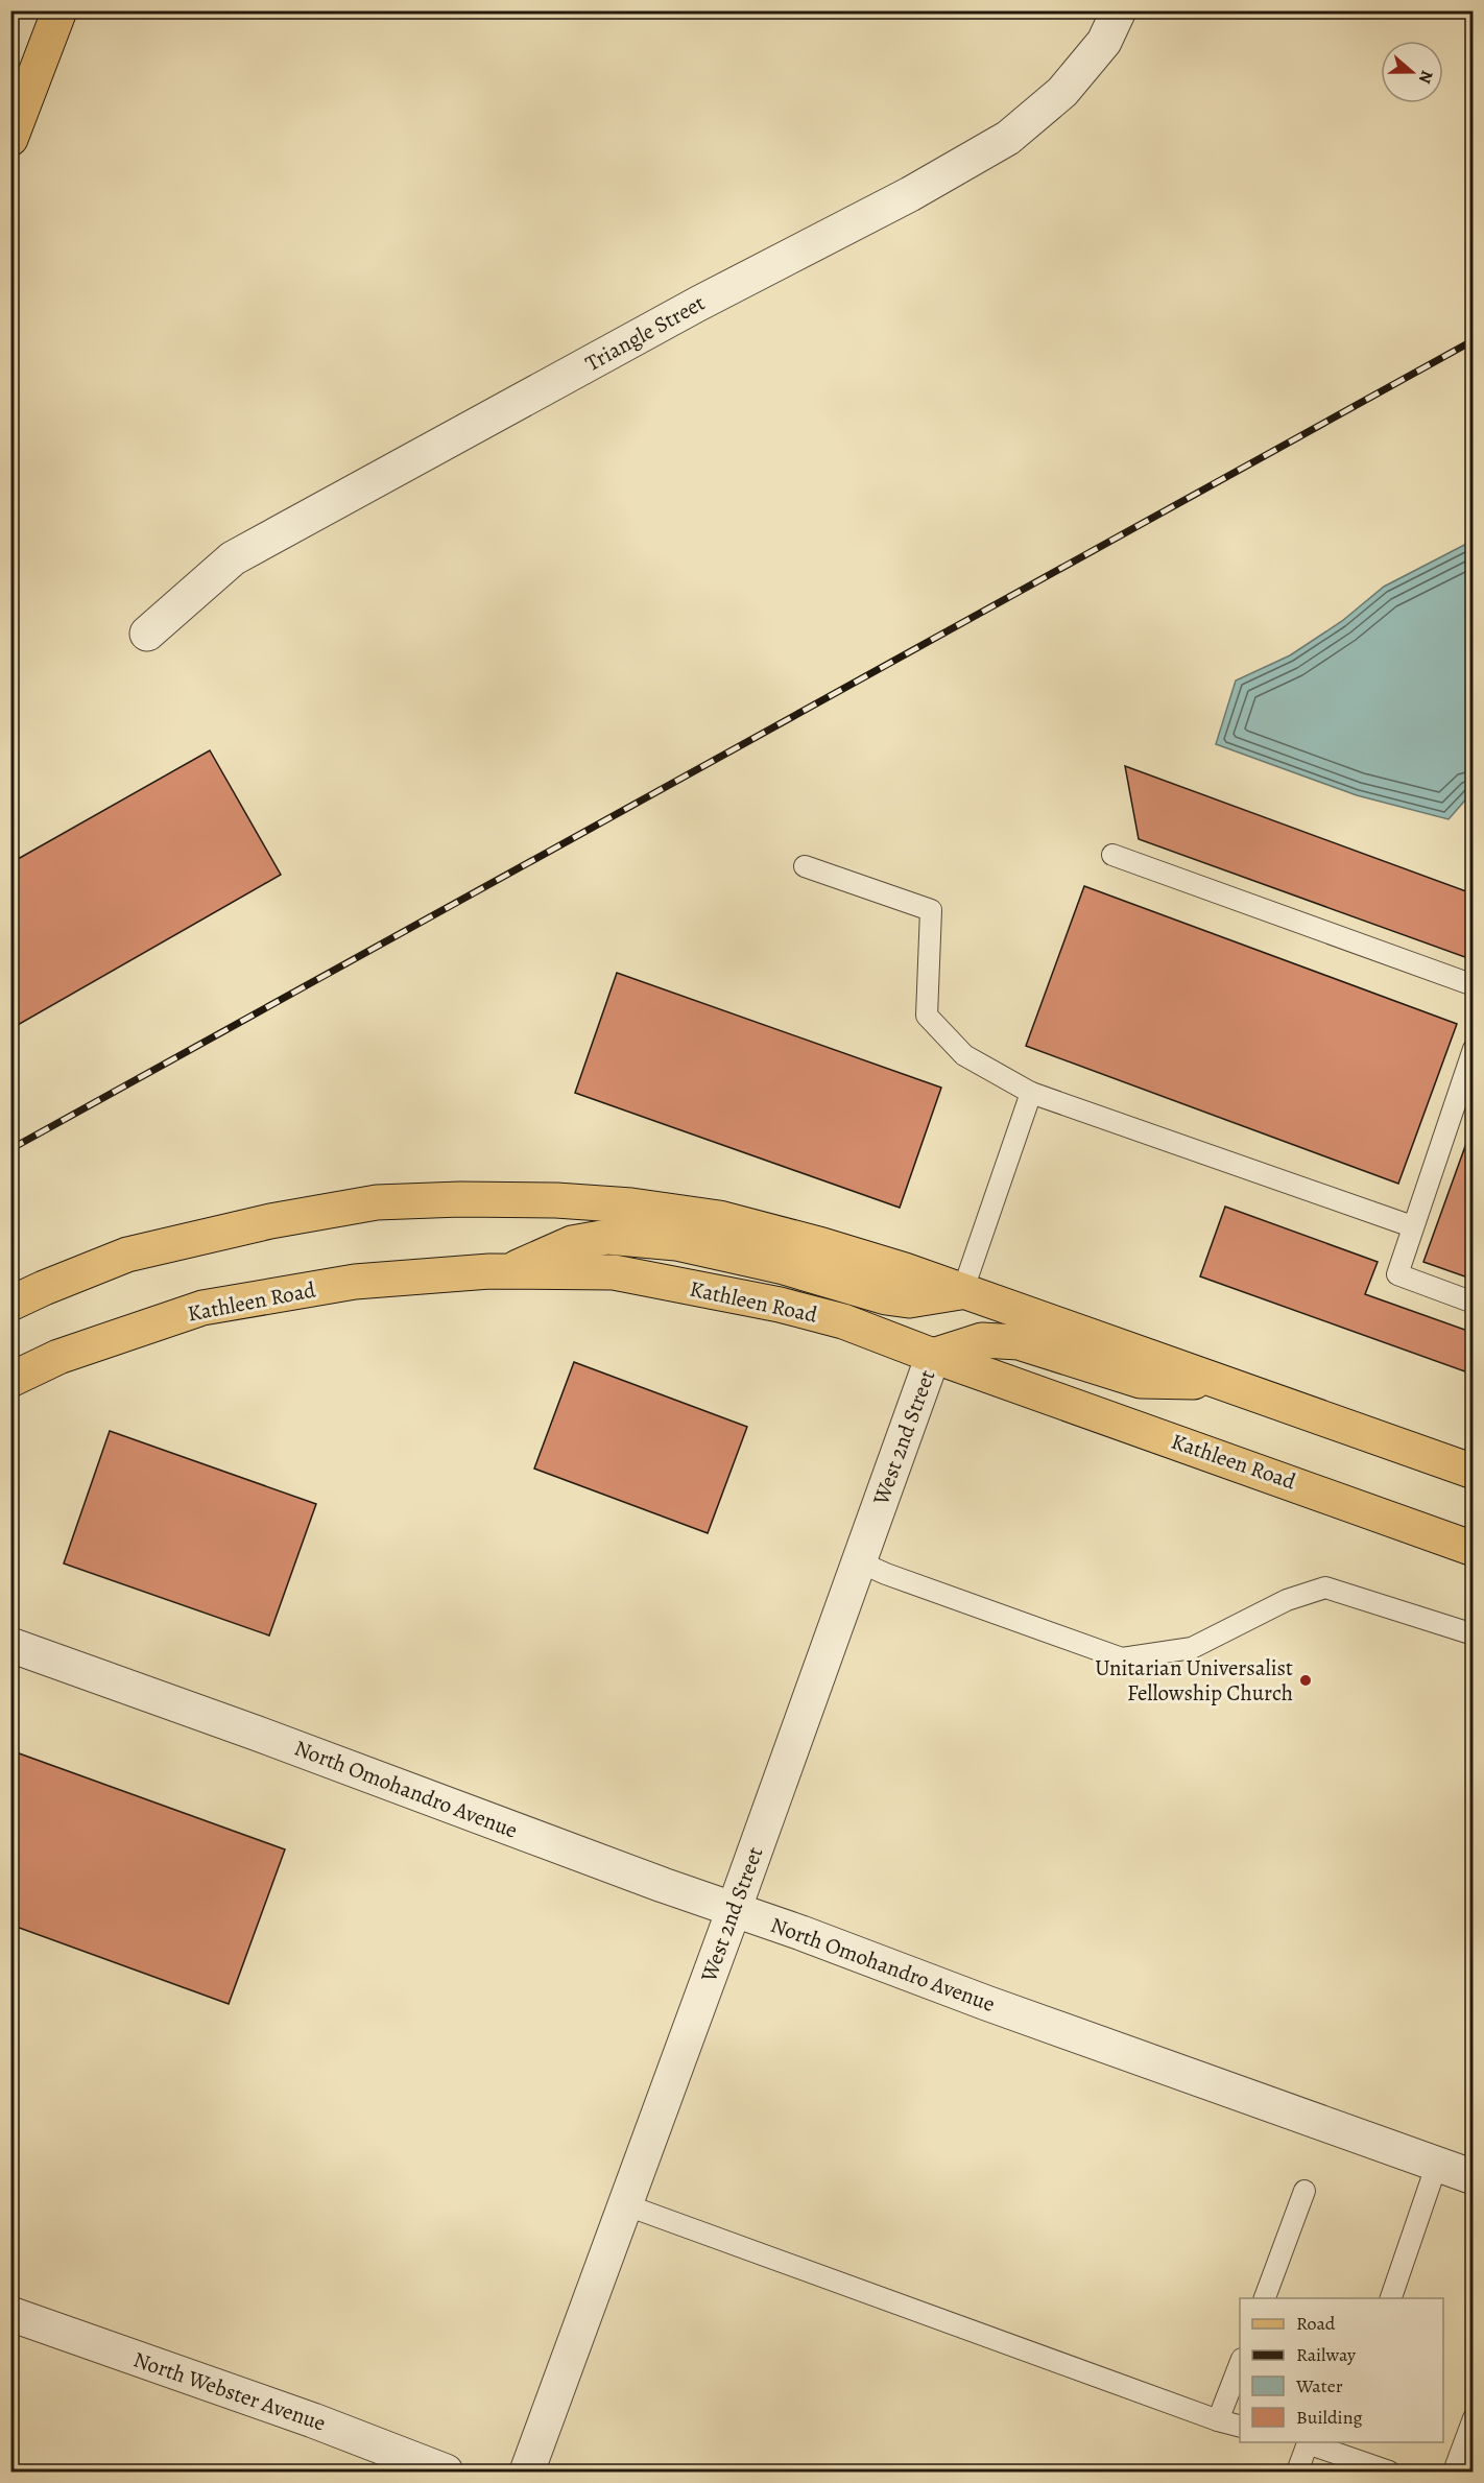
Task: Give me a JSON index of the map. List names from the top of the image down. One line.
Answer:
{"streets":{"main road":["Kathleen Road"],"street":["Triangle Street","West 2nd Street","North Omohandro Avenue","North Webster Avenue"]},"crossings":[["Kathleen Road","West 2nd Street"],["West 2nd Street","North Omohandro Avenue"]],"places":["Unitarian Universalist Fellowship Church"],"legend":["Road","Railway","Water","Building"],"north":"right"}
